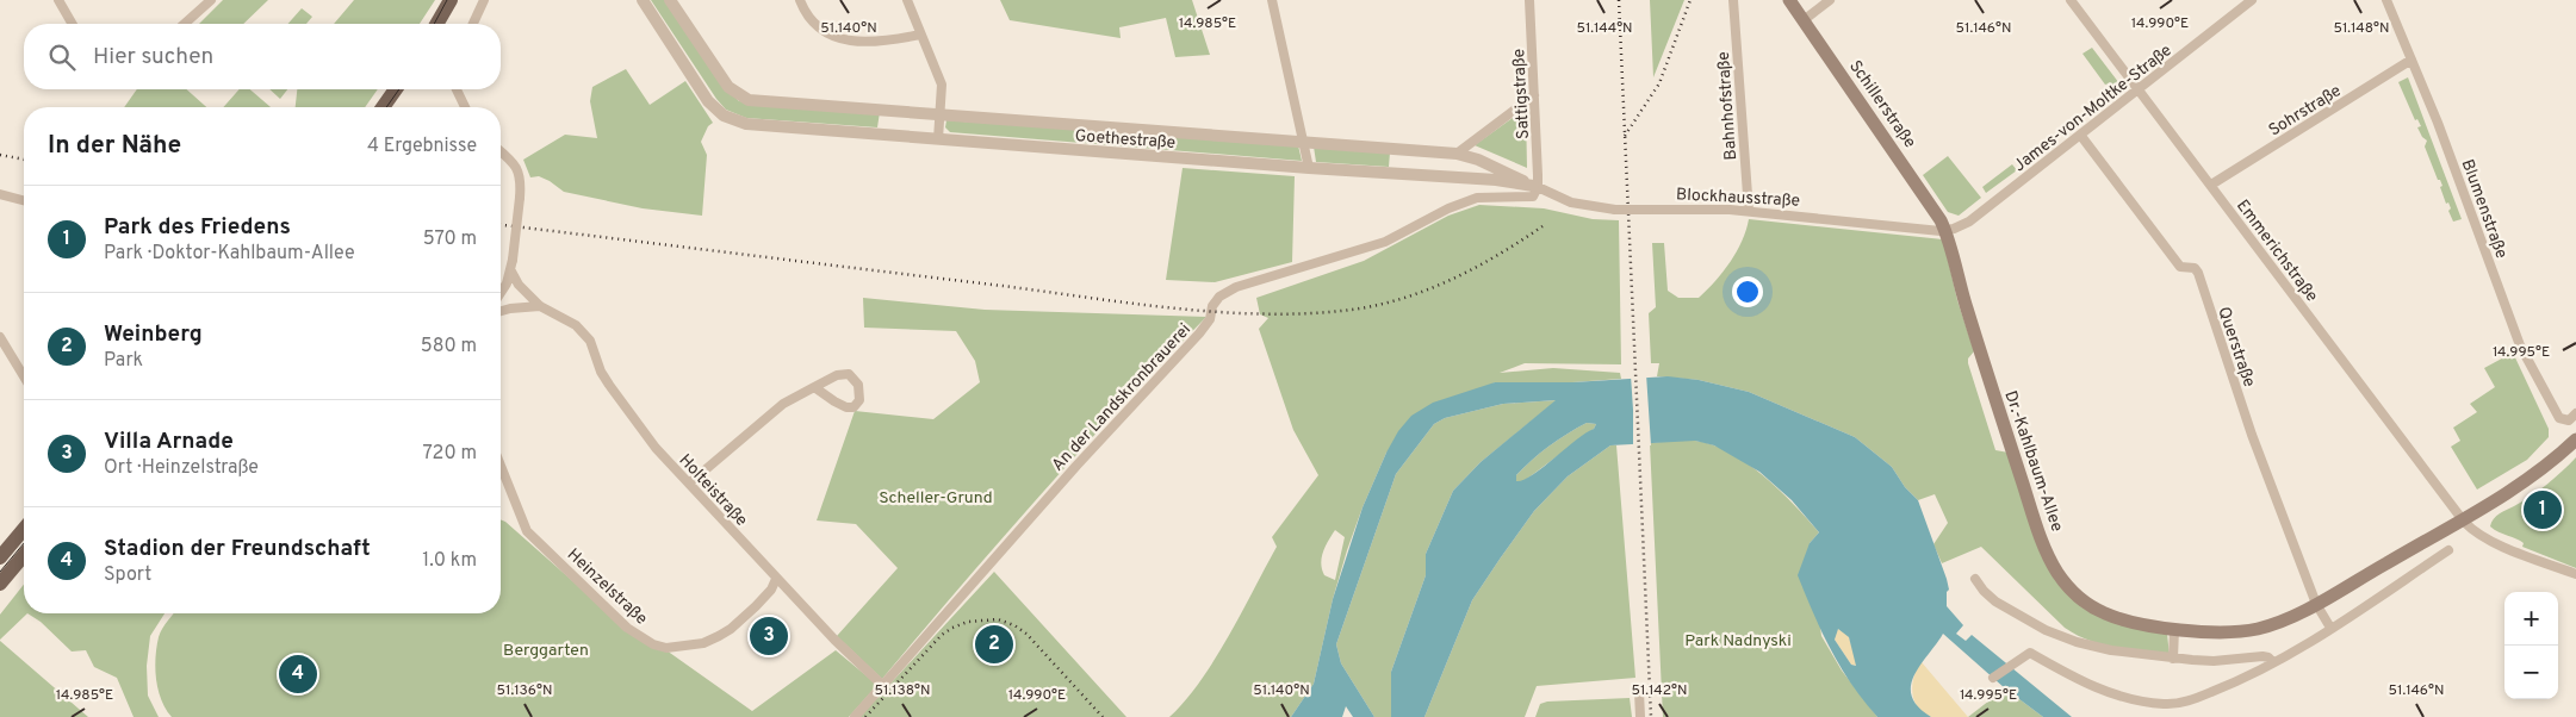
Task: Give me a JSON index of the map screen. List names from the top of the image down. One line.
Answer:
{"streets":{"main road":["Schillerstraße","Dr.-Kahlbaum-Allee"],"street":["Sattigstraße","Bahnhofstraße","James-von-Moltke-Straße","Sohrstraße","Goethestraße","Blockhausstraße","Blumenstraße","Emmerichstraße","Querstraße","An der Landskronbrauerei","Holteistraße","Heinzelstraße"]},"crossings":[["Sattigstraße","Goethestraße"],["Sattigstraße","Blockhausstraße"],["Sattigstraße","An der Landskronbrauerei"],["Schillerstraße","James-von-Moltke-Straße"],["Schillerstraße","Blockhausstraße"],["Schillerstraße","Dr.-Kahlbaum-Allee"],["Bahnhofstraße","Blockhausstraße"],["James-von-Moltke-Straße","Blockhausstraße"],["James-von-Moltke-Straße","Emmerichstraße"],["James-von-Moltke-Straße","Querstraße"],["James-von-Moltke-Straße","Dr.-Kahlbaum-Allee"],["Sohrstraße","Blumenstraße"],["Sohrstraße","Emmerichstraße"],["Goethestraße","Blockhausstraße"],["Goethestraße","An der Landskronbrauerei"],["Blockhausstraße","An der Landskronbrauerei"],["Blockhausstraße","Dr.-Kahlbaum-Allee"],["Emmerichstraße","Dr.-Kahlbaum-Allee"],["Querstraße","Dr.-Kahlbaum-Allee"],["An der Landskronbrauerei","Holteistraße"],["Holteistraße","Heinzelstraße"]],"parks":["Scheller-Grund","Park Nadnyski","Berggarten"],"page":{"search":"Hier suchen","heading":["In der Nähe","4 Ergebnisse"],"list":[{"mark":"1","name":"Park des Friedens","note":"Park · Doktor-Kahlbaum-Allee","value":"570 m"},{"mark":"2","name":"Weinberg","note":"Park","value":"580 m"},{"mark":"3","name":"Villa Arnade","note":"Ort · Heinzelstraße","value":"720 m"},{"mark":"4","name":"Stadion der Freundschaft","note":"Sport","value":"1.0 km"}],"pins":["1","3","2","4"],"map_buttons":["+","−"]},"coordinates":["14.985°E","14.990°E","51.140°N","51.144°N","51.146°N","51.148°N","14.995°E","51.136°N","51.138°N","51.142°N"]}
